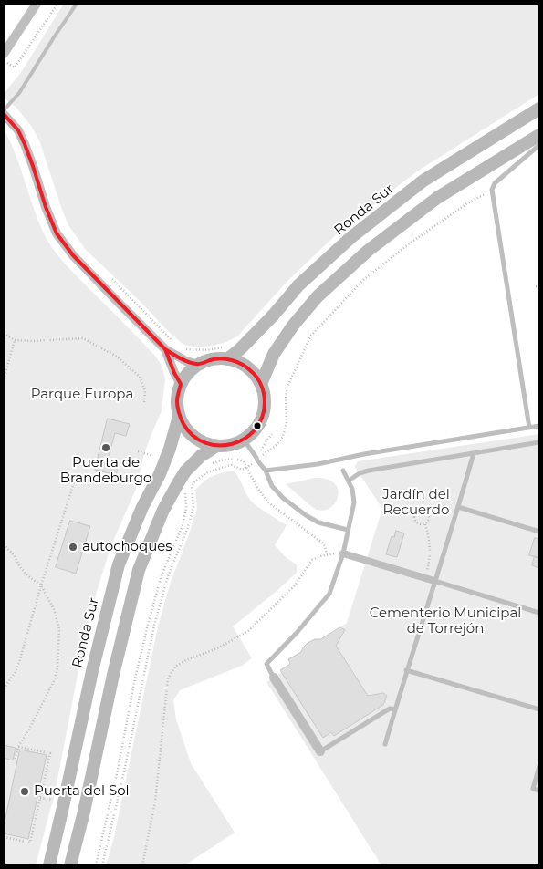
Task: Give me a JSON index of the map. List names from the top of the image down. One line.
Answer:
{"streets":{"main road":["Ronda Sur"]},"parks":["Parque Europa","Jardín del Recuerdo","Cementerio Municipal de Torrejón"],"places":["Puerta de Brandeburgo","autochoques","Puerta del Sol"]}
